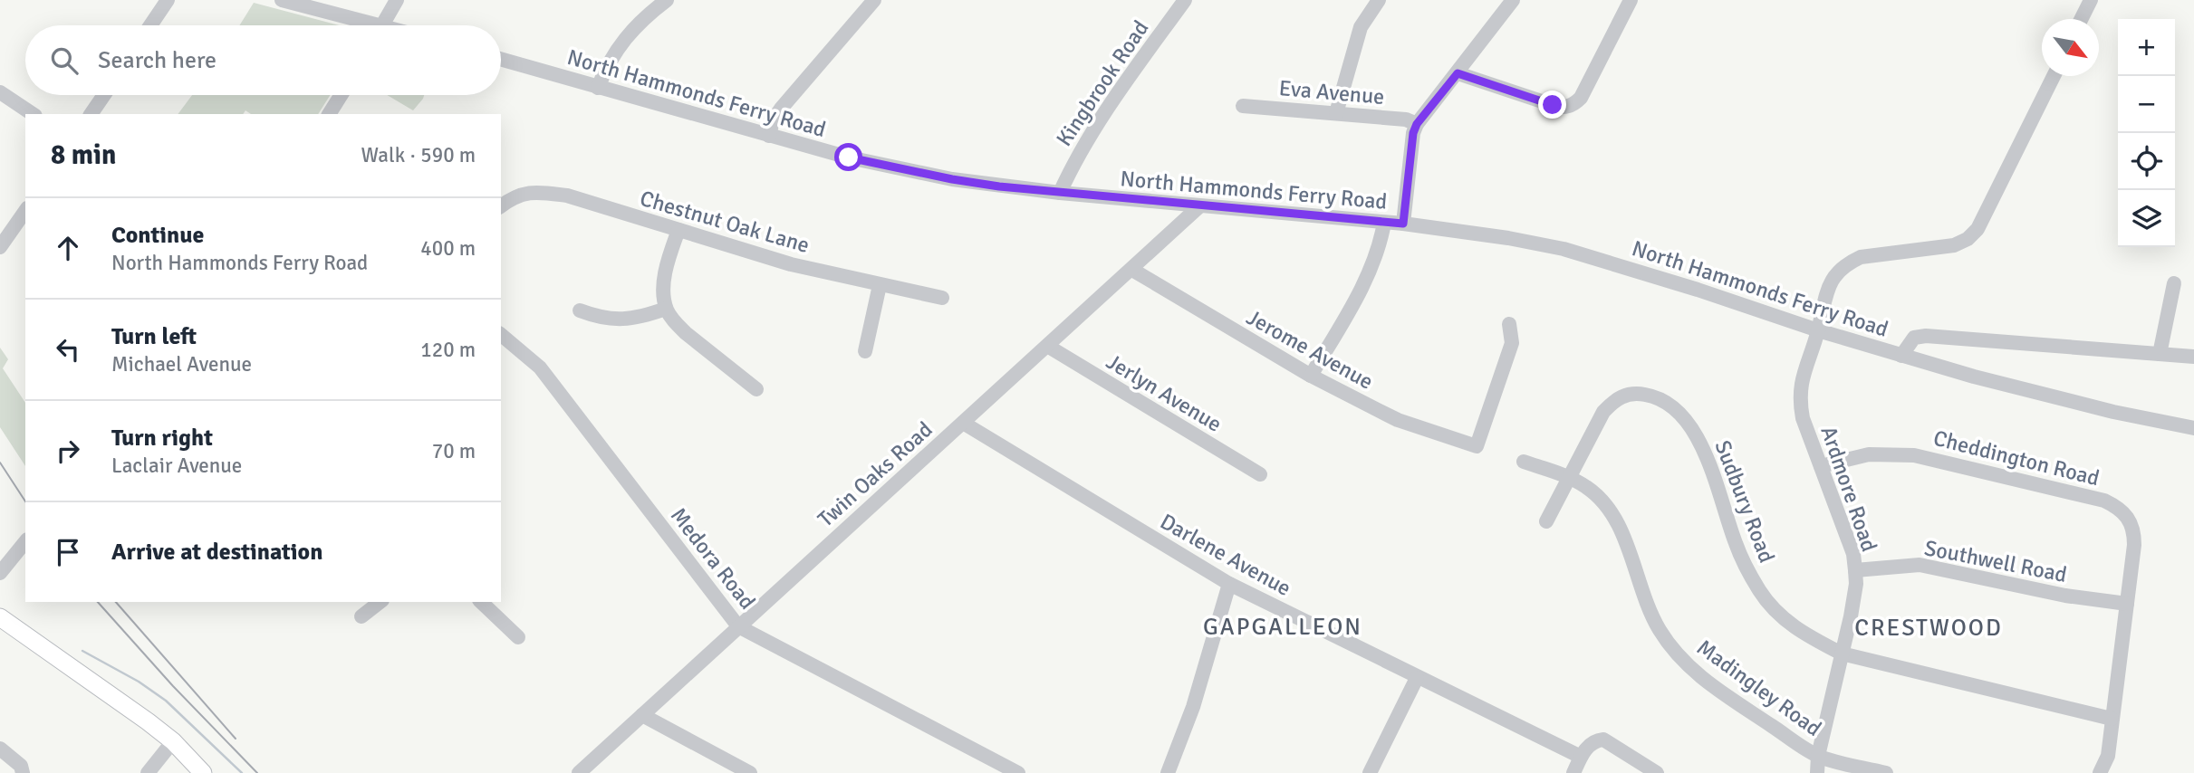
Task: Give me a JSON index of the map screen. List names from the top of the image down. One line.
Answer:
{"streets":{"street":["Kingbrook Road","Eva Avenue","North Hammonds Ferry Road","Chestnut Oak Lane","Jerome Avenue","Jerlyn Avenue","Cheddington Road","Twin Oaks Road","Ardmore Road","Sudbury Road","Darlene Avenue","Medora Road","Southwell Road","Madingley Road"]},"crossings":[["Kingbrook Road","North Hammonds Ferry Road"],["North Hammonds Ferry Road","Twin Oaks Road"],["North Hammonds Ferry Road","Ardmore Road"],["Jerome Avenue","Twin Oaks Road"],["Jerlyn Avenue","Twin Oaks Road"],["Cheddington Road","Ardmore Road"],["Cheddington Road","Sudbury Road"],["Cheddington Road","Southwell Road"],["Twin Oaks Road","Darlene Avenue"],["Twin Oaks Road","Medora Road"],["Ardmore Road","Sudbury Road"],["Ardmore Road","Southwell Road"],["Ardmore Road","Madingley Road"],["Sudbury Road","Madingley Road"]],"districts":["GAPGALLEON","CRESTWOOD"],"north":"bottom right","page":{"map_buttons":["+","−"],"search":"Search here","heading":["8 min","Walk · 590 m"],"list":[["Continue","North Hammonds Ferry Road","400 m"],["Turn left","Michael Avenue","120 m"],["Turn right","Laclair Avenue","70 m"],"Arrive at destination"]}}
